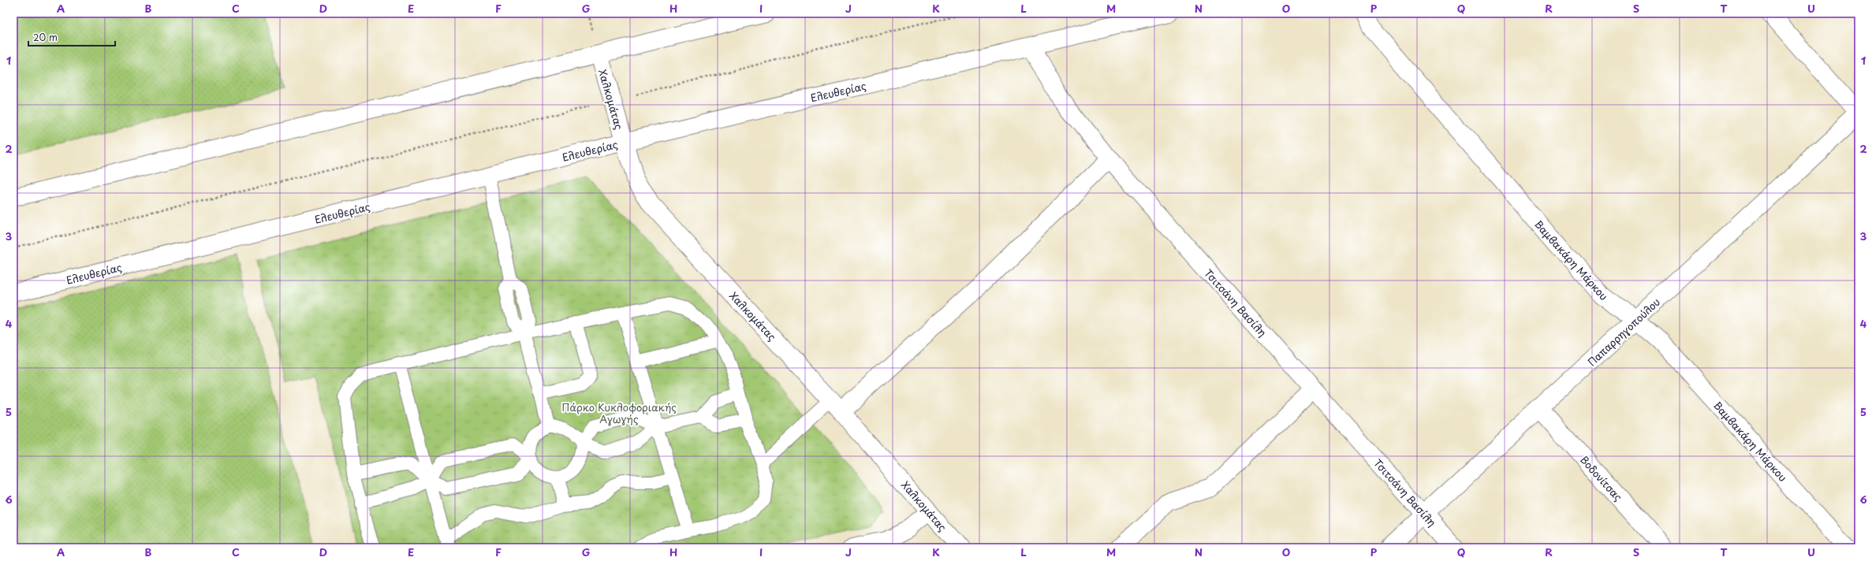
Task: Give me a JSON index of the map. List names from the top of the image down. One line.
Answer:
{"streets":{"street":["Ελευθερίας","Χαλκομάτας","Βαμβακάρη Μάρκου","Τσιτσάνη Βασίλη","Παπαρρηγοπούλου","Βοδονίτσας"]},"crossings":[["Ελευθερίας","Χαλκομάτας"],["Ελευθερίας","Τσιτσάνη Βασίλη"],["Βαμβακάρη Μάρκου","Παπαρρηγοπούλου"],["Τσιτσάνη Βασίλη","Παπαρρηγοπούλου"],["Παπαρρηγοπούλου","Βοδονίτσας"]],"parks":["Πάρκο Κυκλοφοριακής Αγωγής"],"scale_bar":"20 m","grid":{"columns":["A","B","C","D","E","F","G","H","I","J","K","L","M","N","O","P","Q","R","S","T","U"],"rows":["1","2","3","4","5","6"]}}
